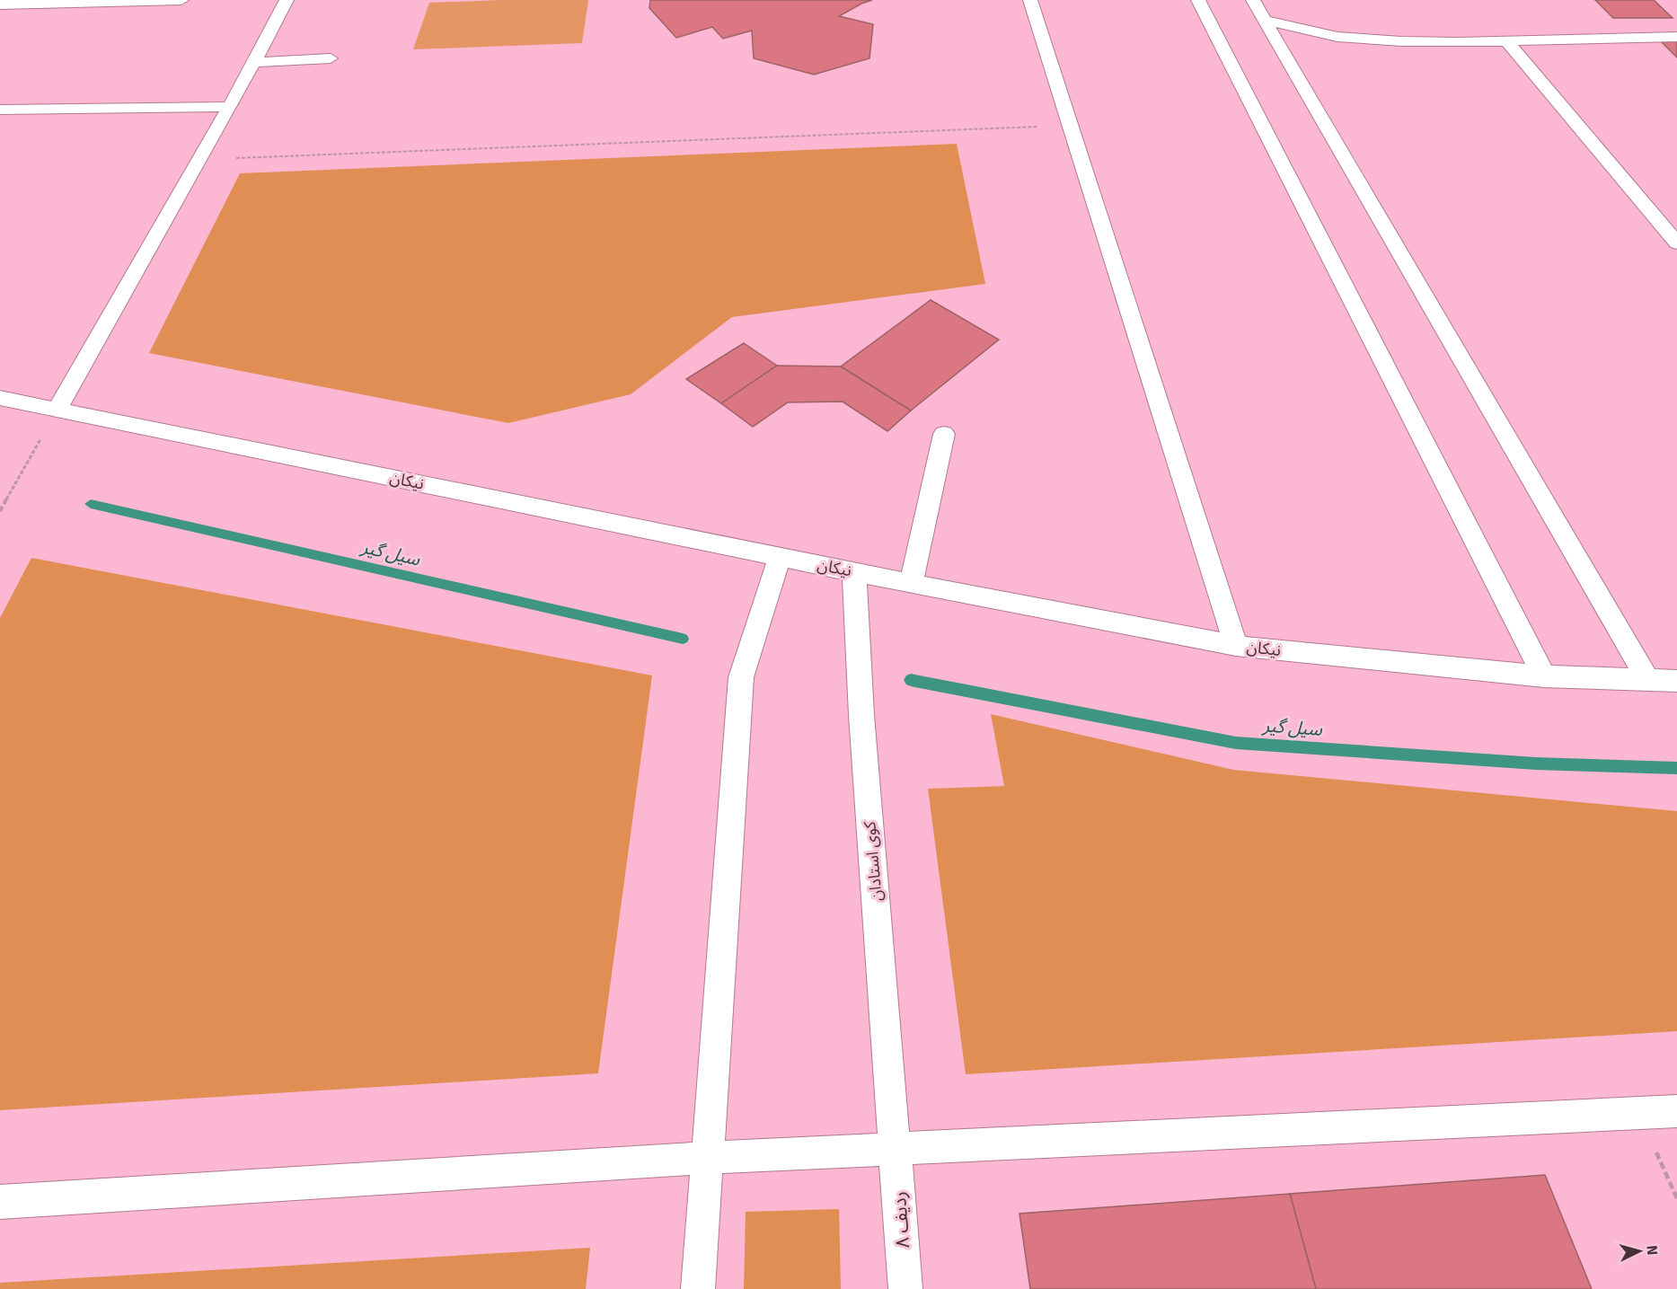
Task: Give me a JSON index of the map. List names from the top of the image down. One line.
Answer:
{"streets":{"lane":["نیکان","کوی استادان","ردیف ۸"]},"crossings":[["نیکان","کوی استادان"],["کوی استادان","ردیف ۸"]],"water":["سیل گیر"],"north":"right"}
